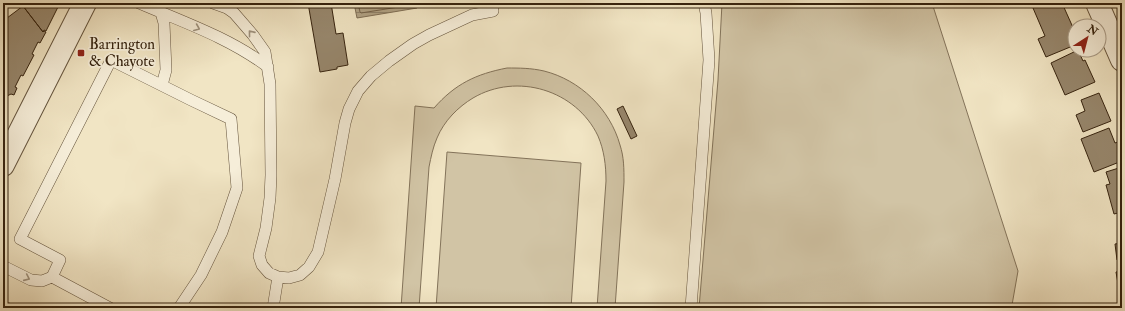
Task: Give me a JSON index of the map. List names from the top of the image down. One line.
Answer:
{"places":{"transit":["Barrington & Chayote"]},"north":"top right"}
